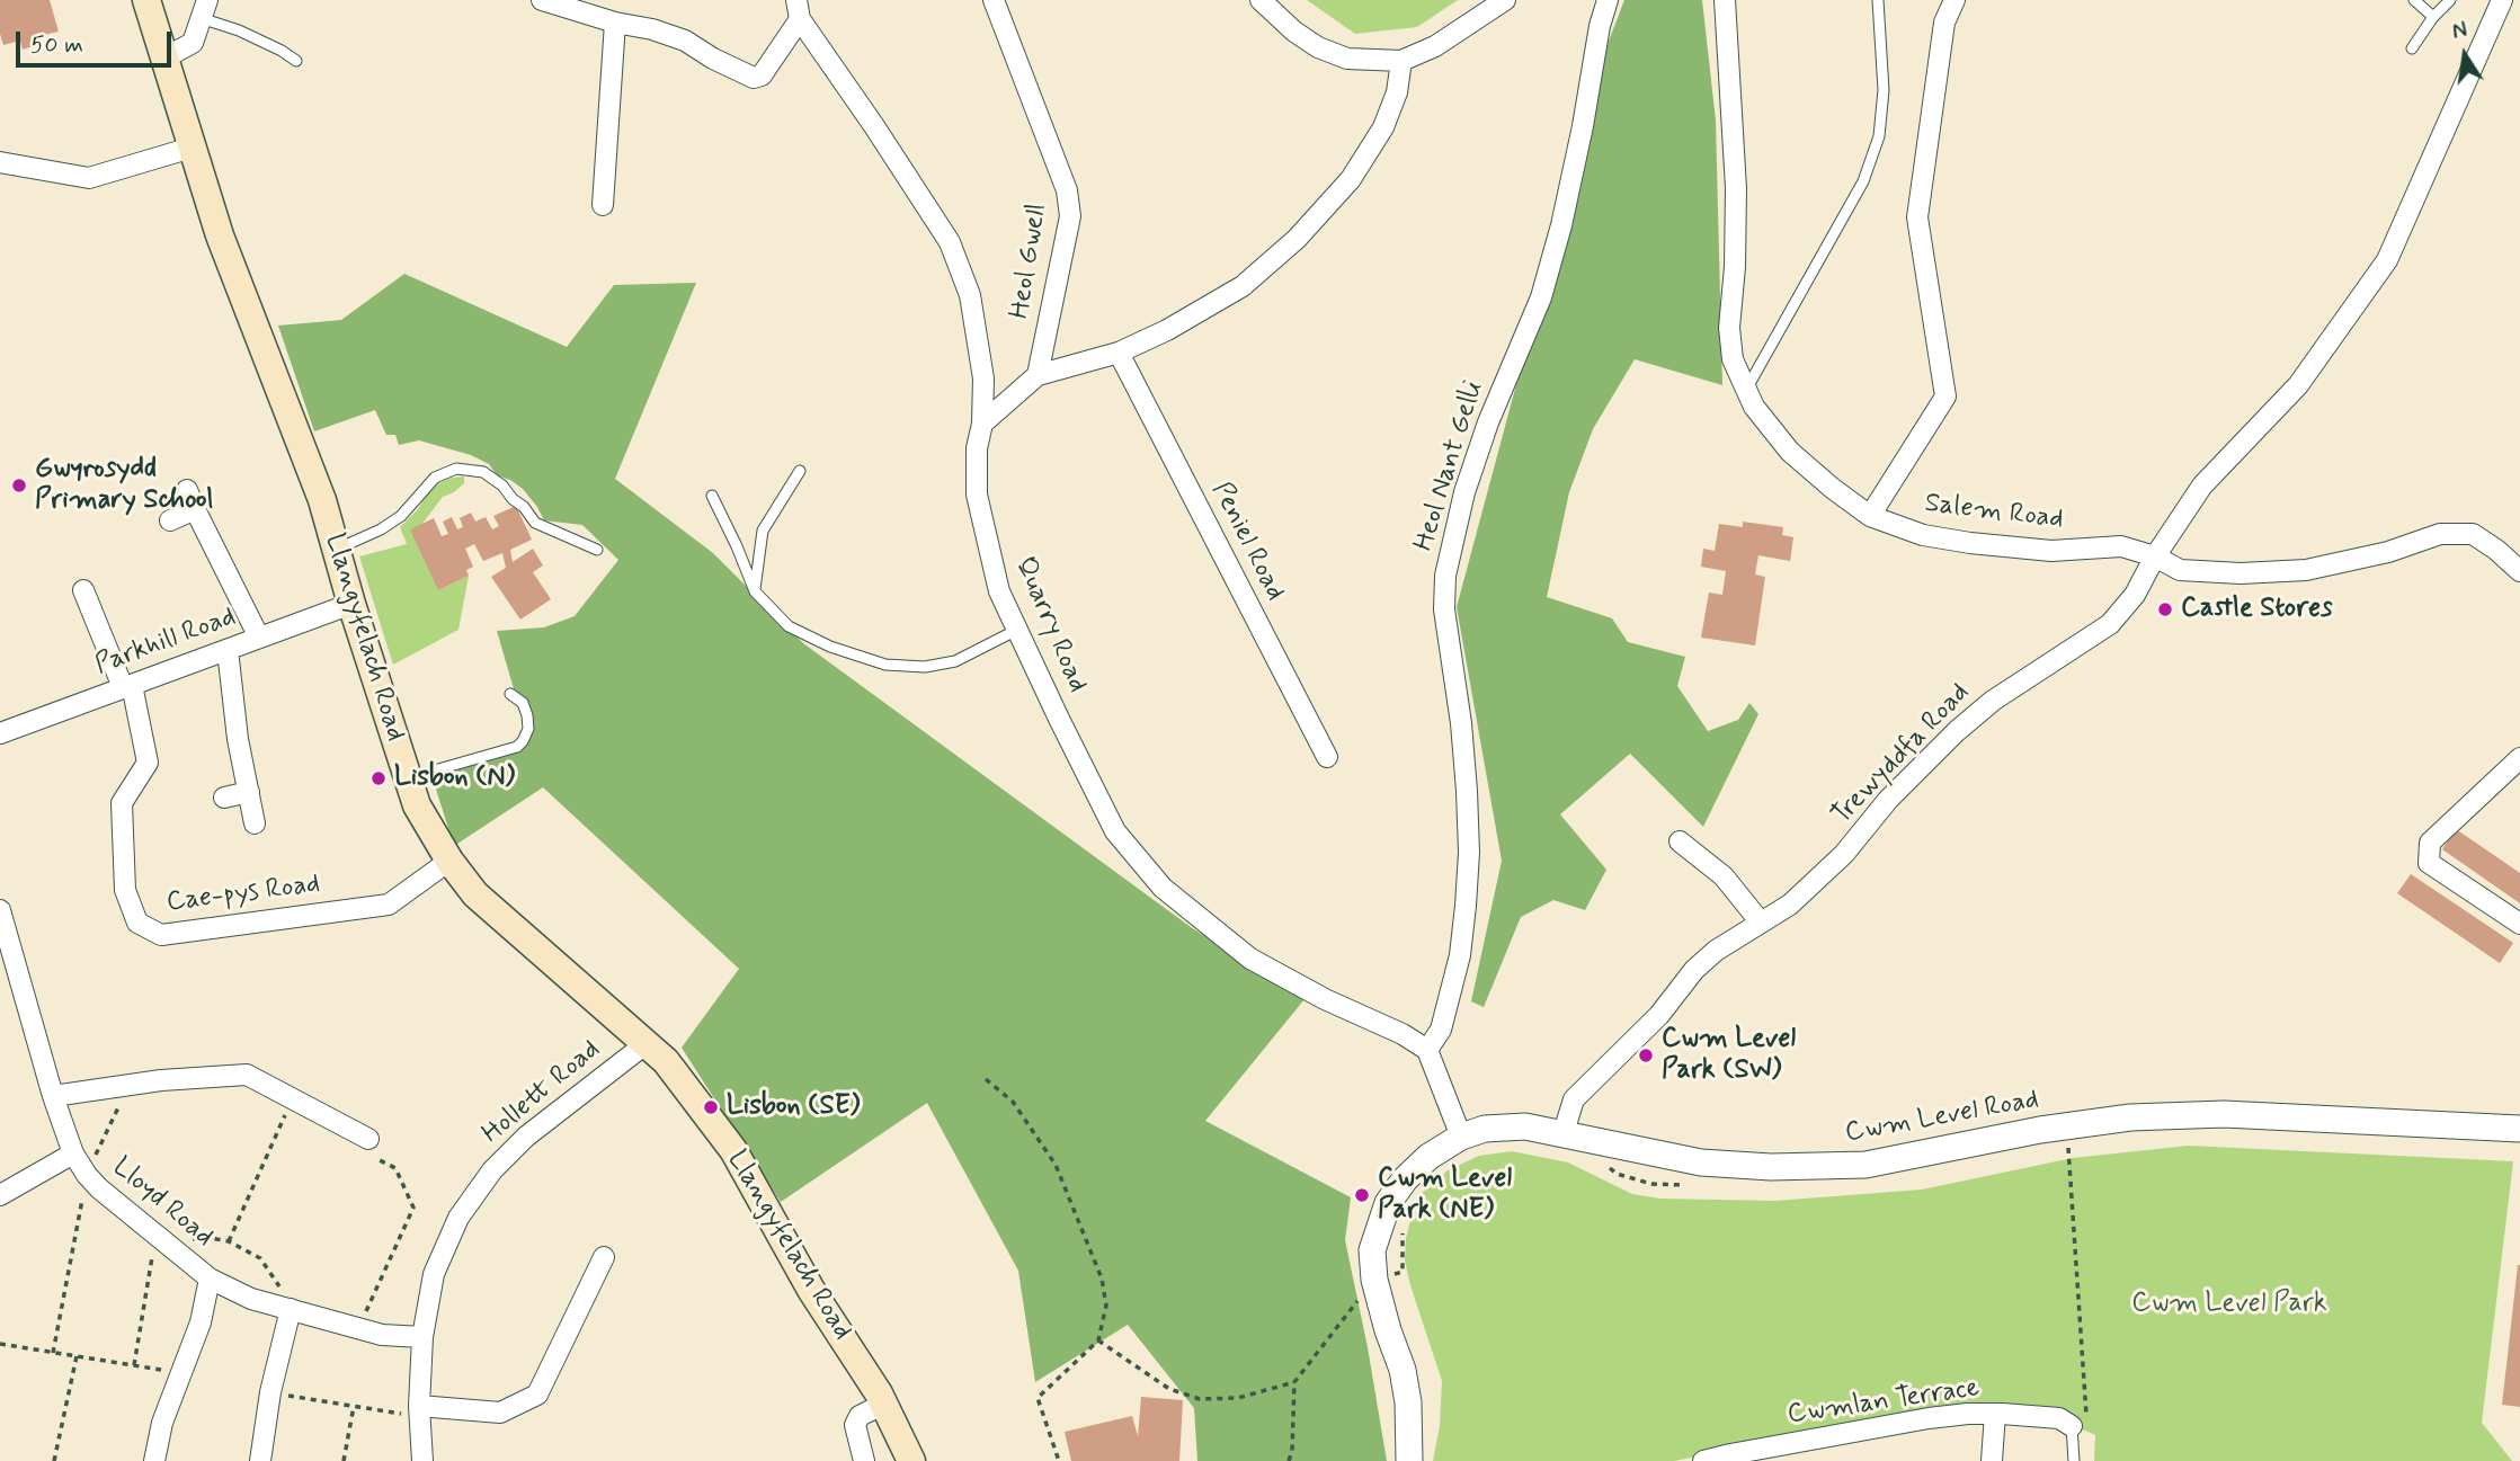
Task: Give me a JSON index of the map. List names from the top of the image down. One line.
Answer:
{"streets":{"main road":["Llangyfelach Road"],"street":["Heol Gwell","Heol Nant Gelli","Salem Road","Peniel Road","Quarry Road","Parkhill Road","Trewyddfa Road","Cae-pys Road","Hollett Road","Cwm Level Road","Lloyd Road","Cwmlan Terrace"]},"crossings":[["Heol Nant Gelli","Quarry Road"],["Salem Road","Trewyddfa Road"],["Llangyfelach Road","Parkhill Road"],["Llangyfelach Road","Cae-pys Road"],["Llangyfelach Road","Hollett Road"],["Parkhill Road","Cae-pys Road"],["Trewyddfa Road","Cwm Level Road"],["Hollett Road","Lloyd Road"]],"parks":["Cwm Level Park"],"places":["Gwyrosydd Primary School","Castle Stores","Lisbon (N)","Cwm Level Park (SW)","Lisbon (SE)","Cwm Level Park (NE)"],"scale_bar":"50 m","north":"top"}
